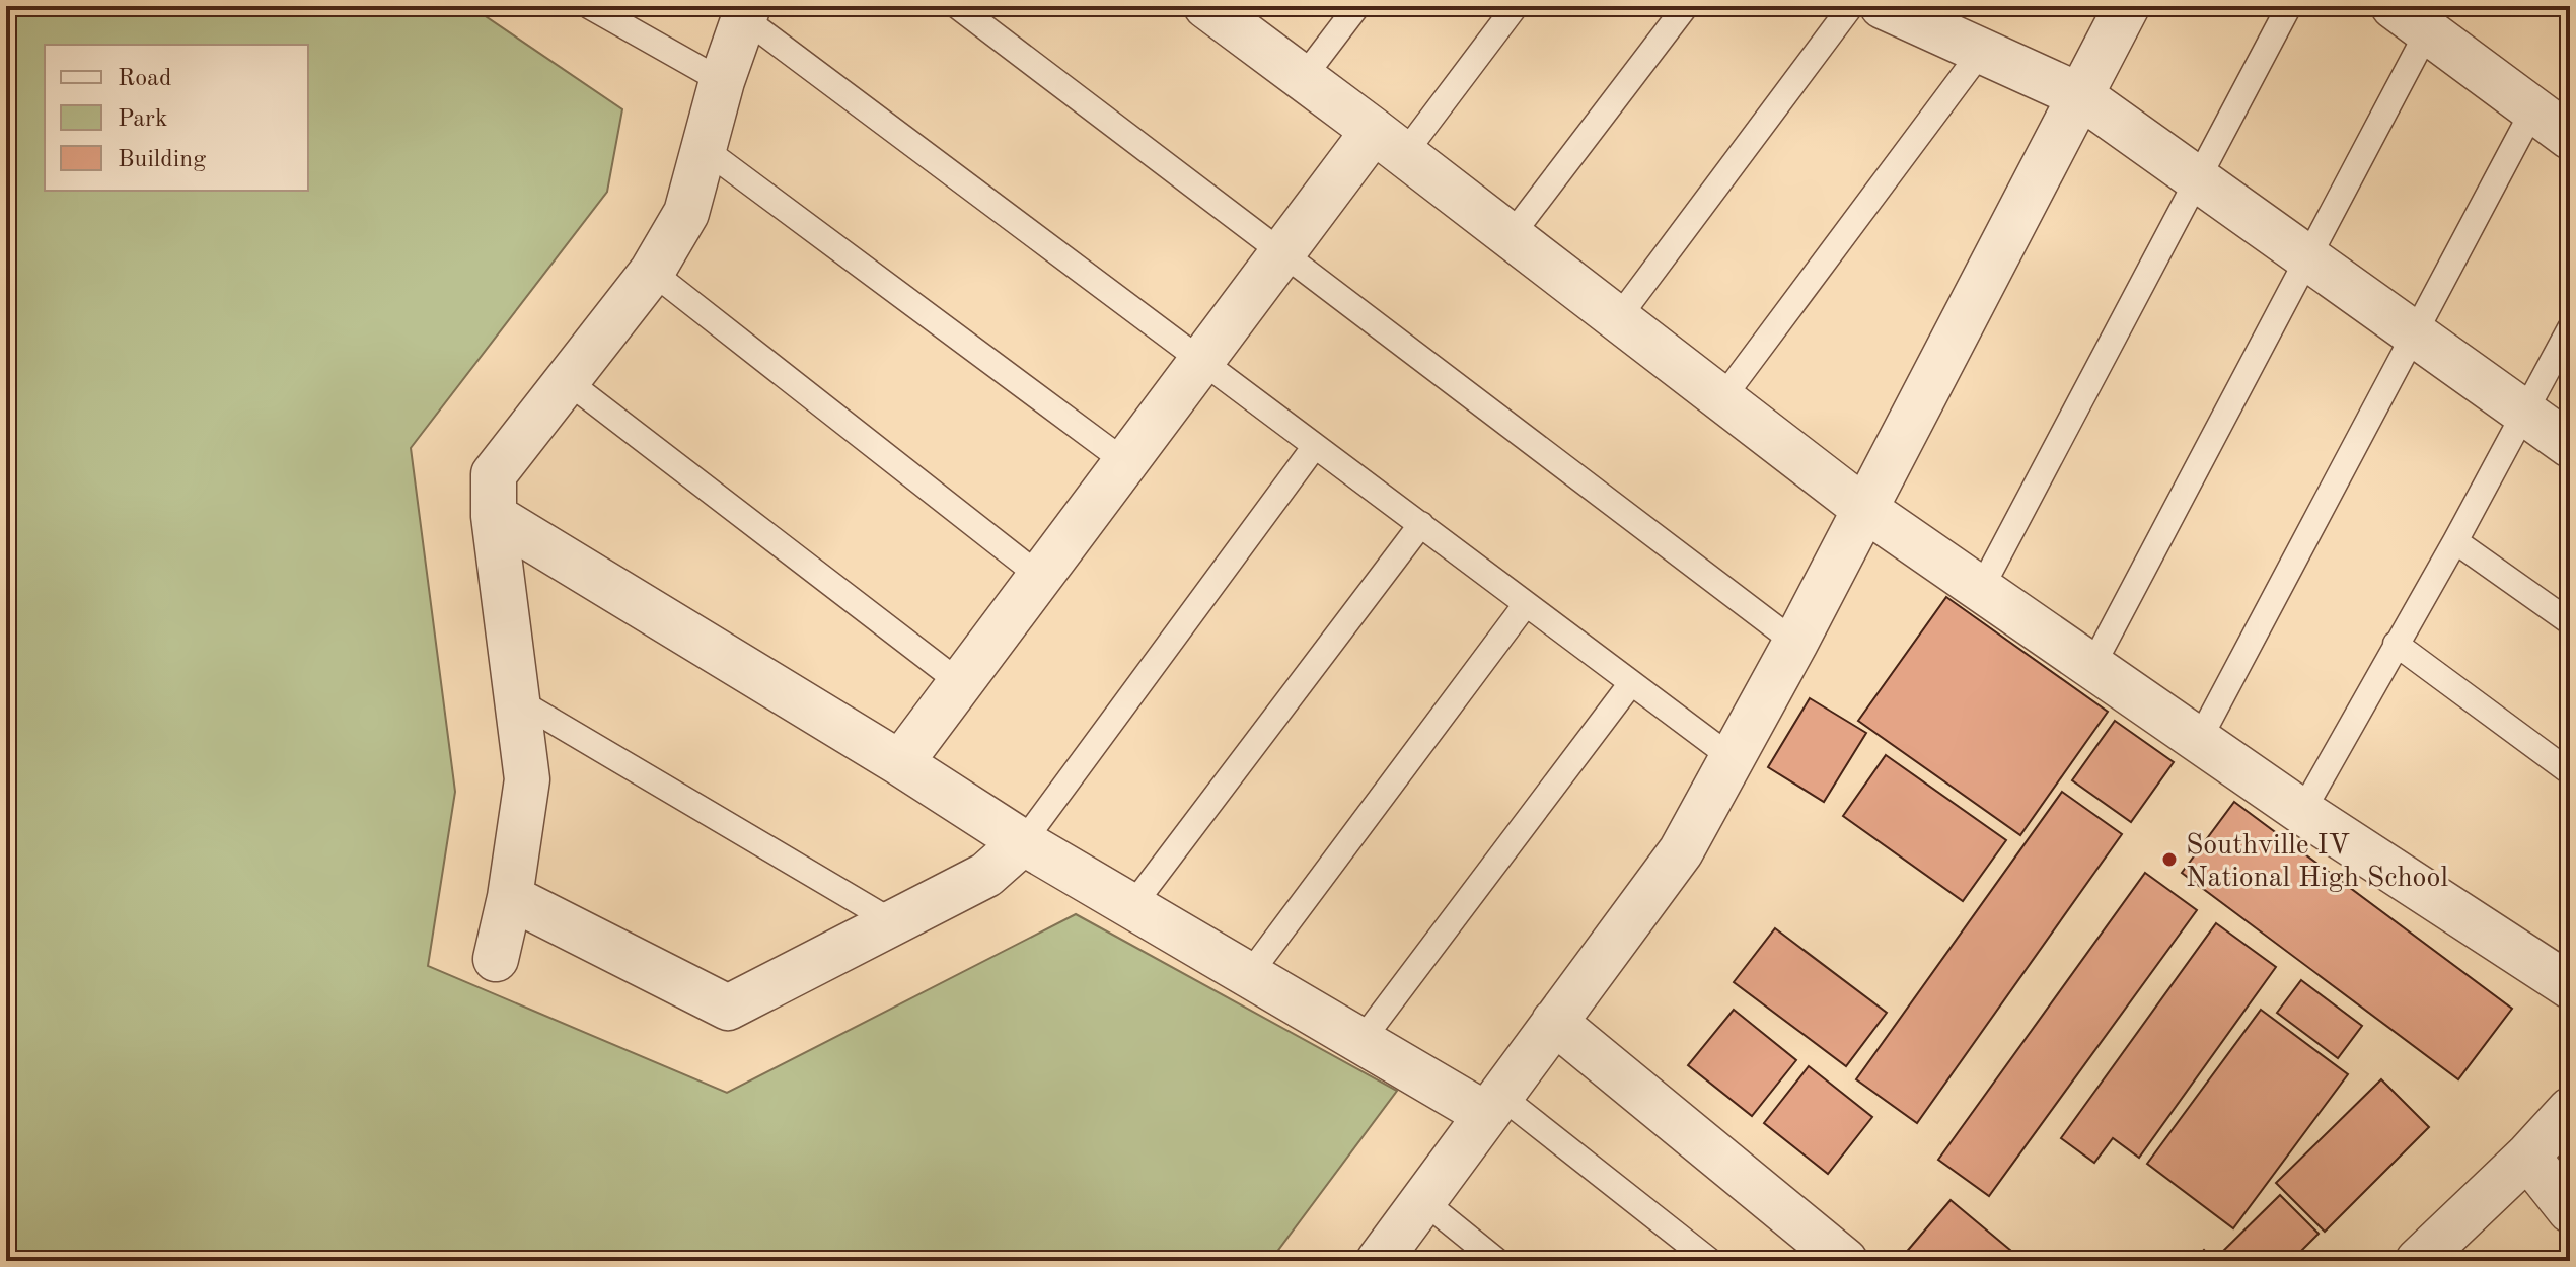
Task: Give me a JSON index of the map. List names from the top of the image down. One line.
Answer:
{"places":["Southville IV National High School"],"legend":["Road","Park","Building"]}
